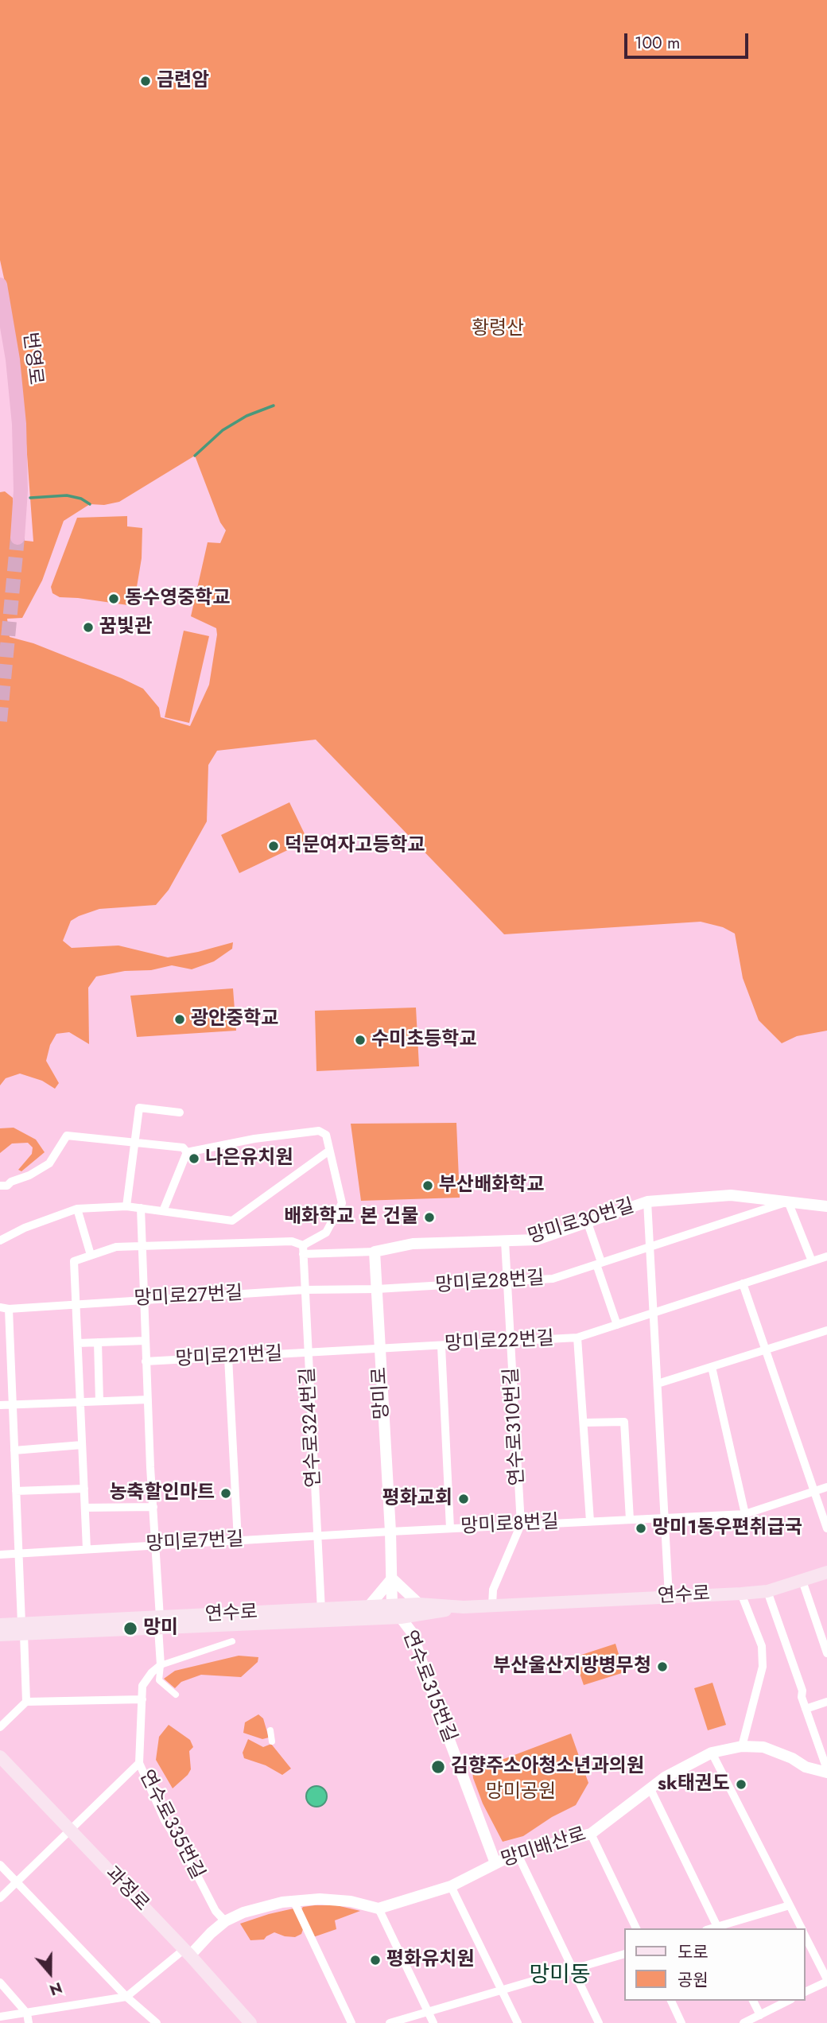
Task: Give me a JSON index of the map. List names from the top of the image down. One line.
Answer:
{"streets":{"highway":["번영로"],"main road":["연수로","과정로"],"street":["망미로30번길","망미로28번길","망미로27번길","망미로22번길","망미로21번길","망미로","연수로310번길","연수로324번길","망미로8번길","망미로7번길","연수로315번길","연수로335번길","망미배산로"]},"crossings":[["망미로30번길","망미로28번길"],["망미로30번길","망미로"],["망미로30번길","연수로310번길"],["망미로28번길","망미로27번길"],["망미로28번길","망미로"],["망미로28번길","연수로310번길"],["망미로27번길","망미로"],["망미로27번길","연수로324번길"],["망미로22번길","망미로21번길"],["망미로22번길","망미로"],["망미로22번길","연수로310번길"],["망미로21번길","망미로"],["망미로21번길","연수로324번길"],["망미로","망미로8번길"],["망미로","망미로7번길"],["망미로","연수로"],["망미로","연수로315번길"],["연수로310번길","망미로8번길"],["연수로310번길","연수로"],["연수로324번길","망미로7번길"],["연수로324번길","연수로"],["망미로8번길","망미로7번길"],["연수로","연수로315번길"],["연수로315번길","망미배산로"]],"districts":["망미동"],"parks":["황령산","망미공원"],"places":["금련암","동수영중학교","꿈빛관","덕문여자고등학교","광안중학교","수미초등학교","나은유치원","부산배화학교","배화학교 본 건물","농축할인마트","평화교회","망미1동우편취급국","망미","부산울산지방병무청","김향주소아청소년과의원","sk태권도","평화유치원"],"legend":["도로","공원"],"scale_bar":"100 m","north":"bottom"}
